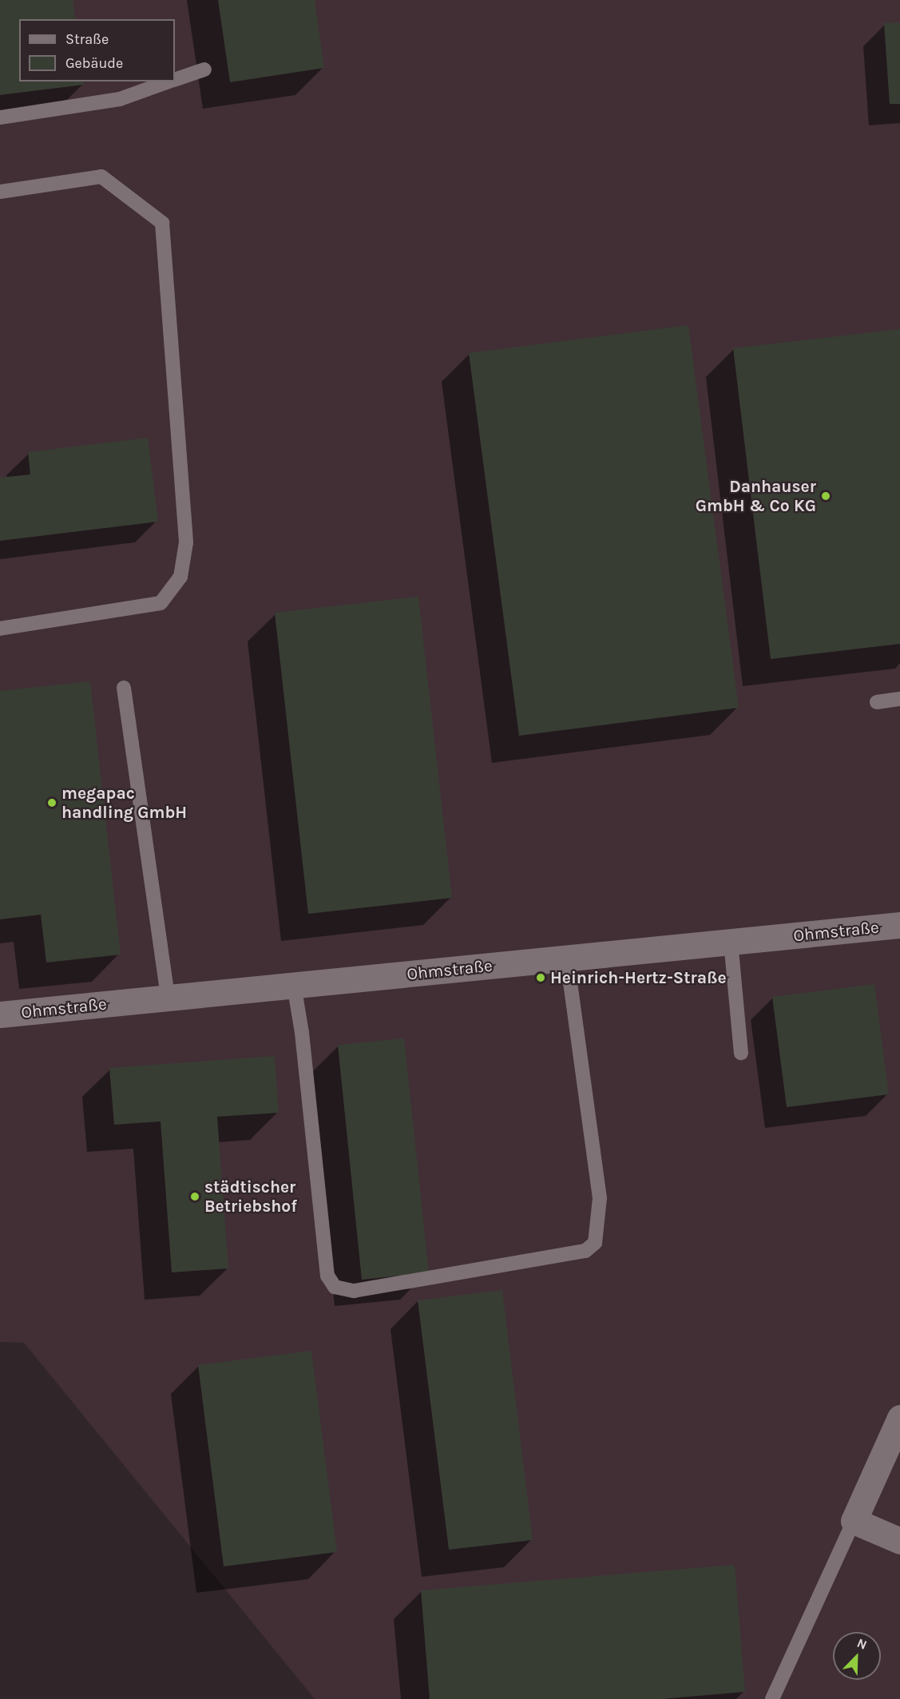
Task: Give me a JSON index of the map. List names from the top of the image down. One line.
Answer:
{"streets":{"street":["Ohmstraße"]},"places":["Danhauser GmbH & Co KG","megapac handling GmbH","Heinrich-Hertz-Straße","städtischer Betriebshof"],"legend":["Straße","Gebäude"],"north":"top right"}
